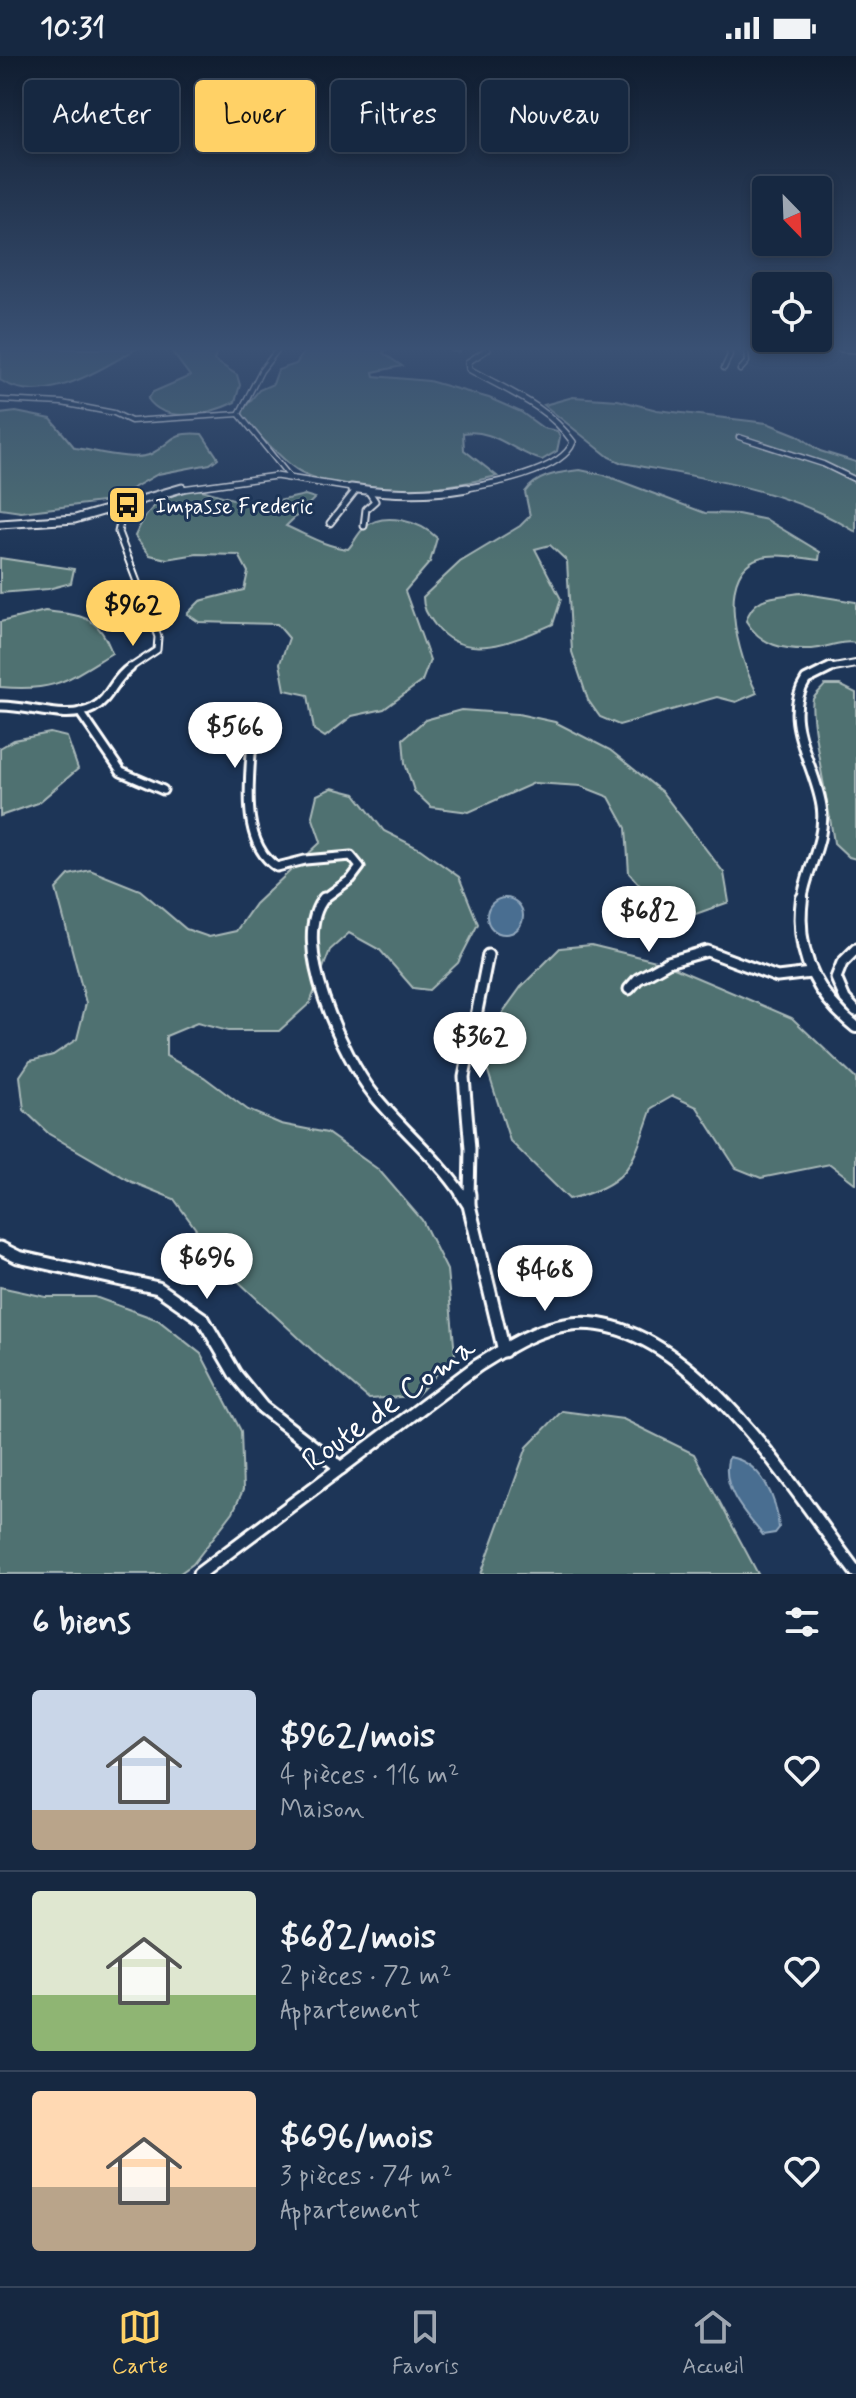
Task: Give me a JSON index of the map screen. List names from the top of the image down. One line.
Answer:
{"streets":{"street":["Route de Coma"]},"places":{"bus stop":["Impasse Frederic"]},"north":"bottom right","page":{"status":"10:31","chip":["Acheter","Louer","Filtres","Nouveau"],"price":["$962","$566","$682","$362","$696","$468"],"heading":"6 biens","list":[{"name":"$962/mois","note":"4 pièces · 116 m² · Maison"},{"name":"$682/mois","note":"2 pièces · 72 m² · Appartement"},{"name":"$696/mois","note":"3 pièces · 74 m² · Appartement"}],"tabs":["Carte","Favoris","Accueil"]}}
